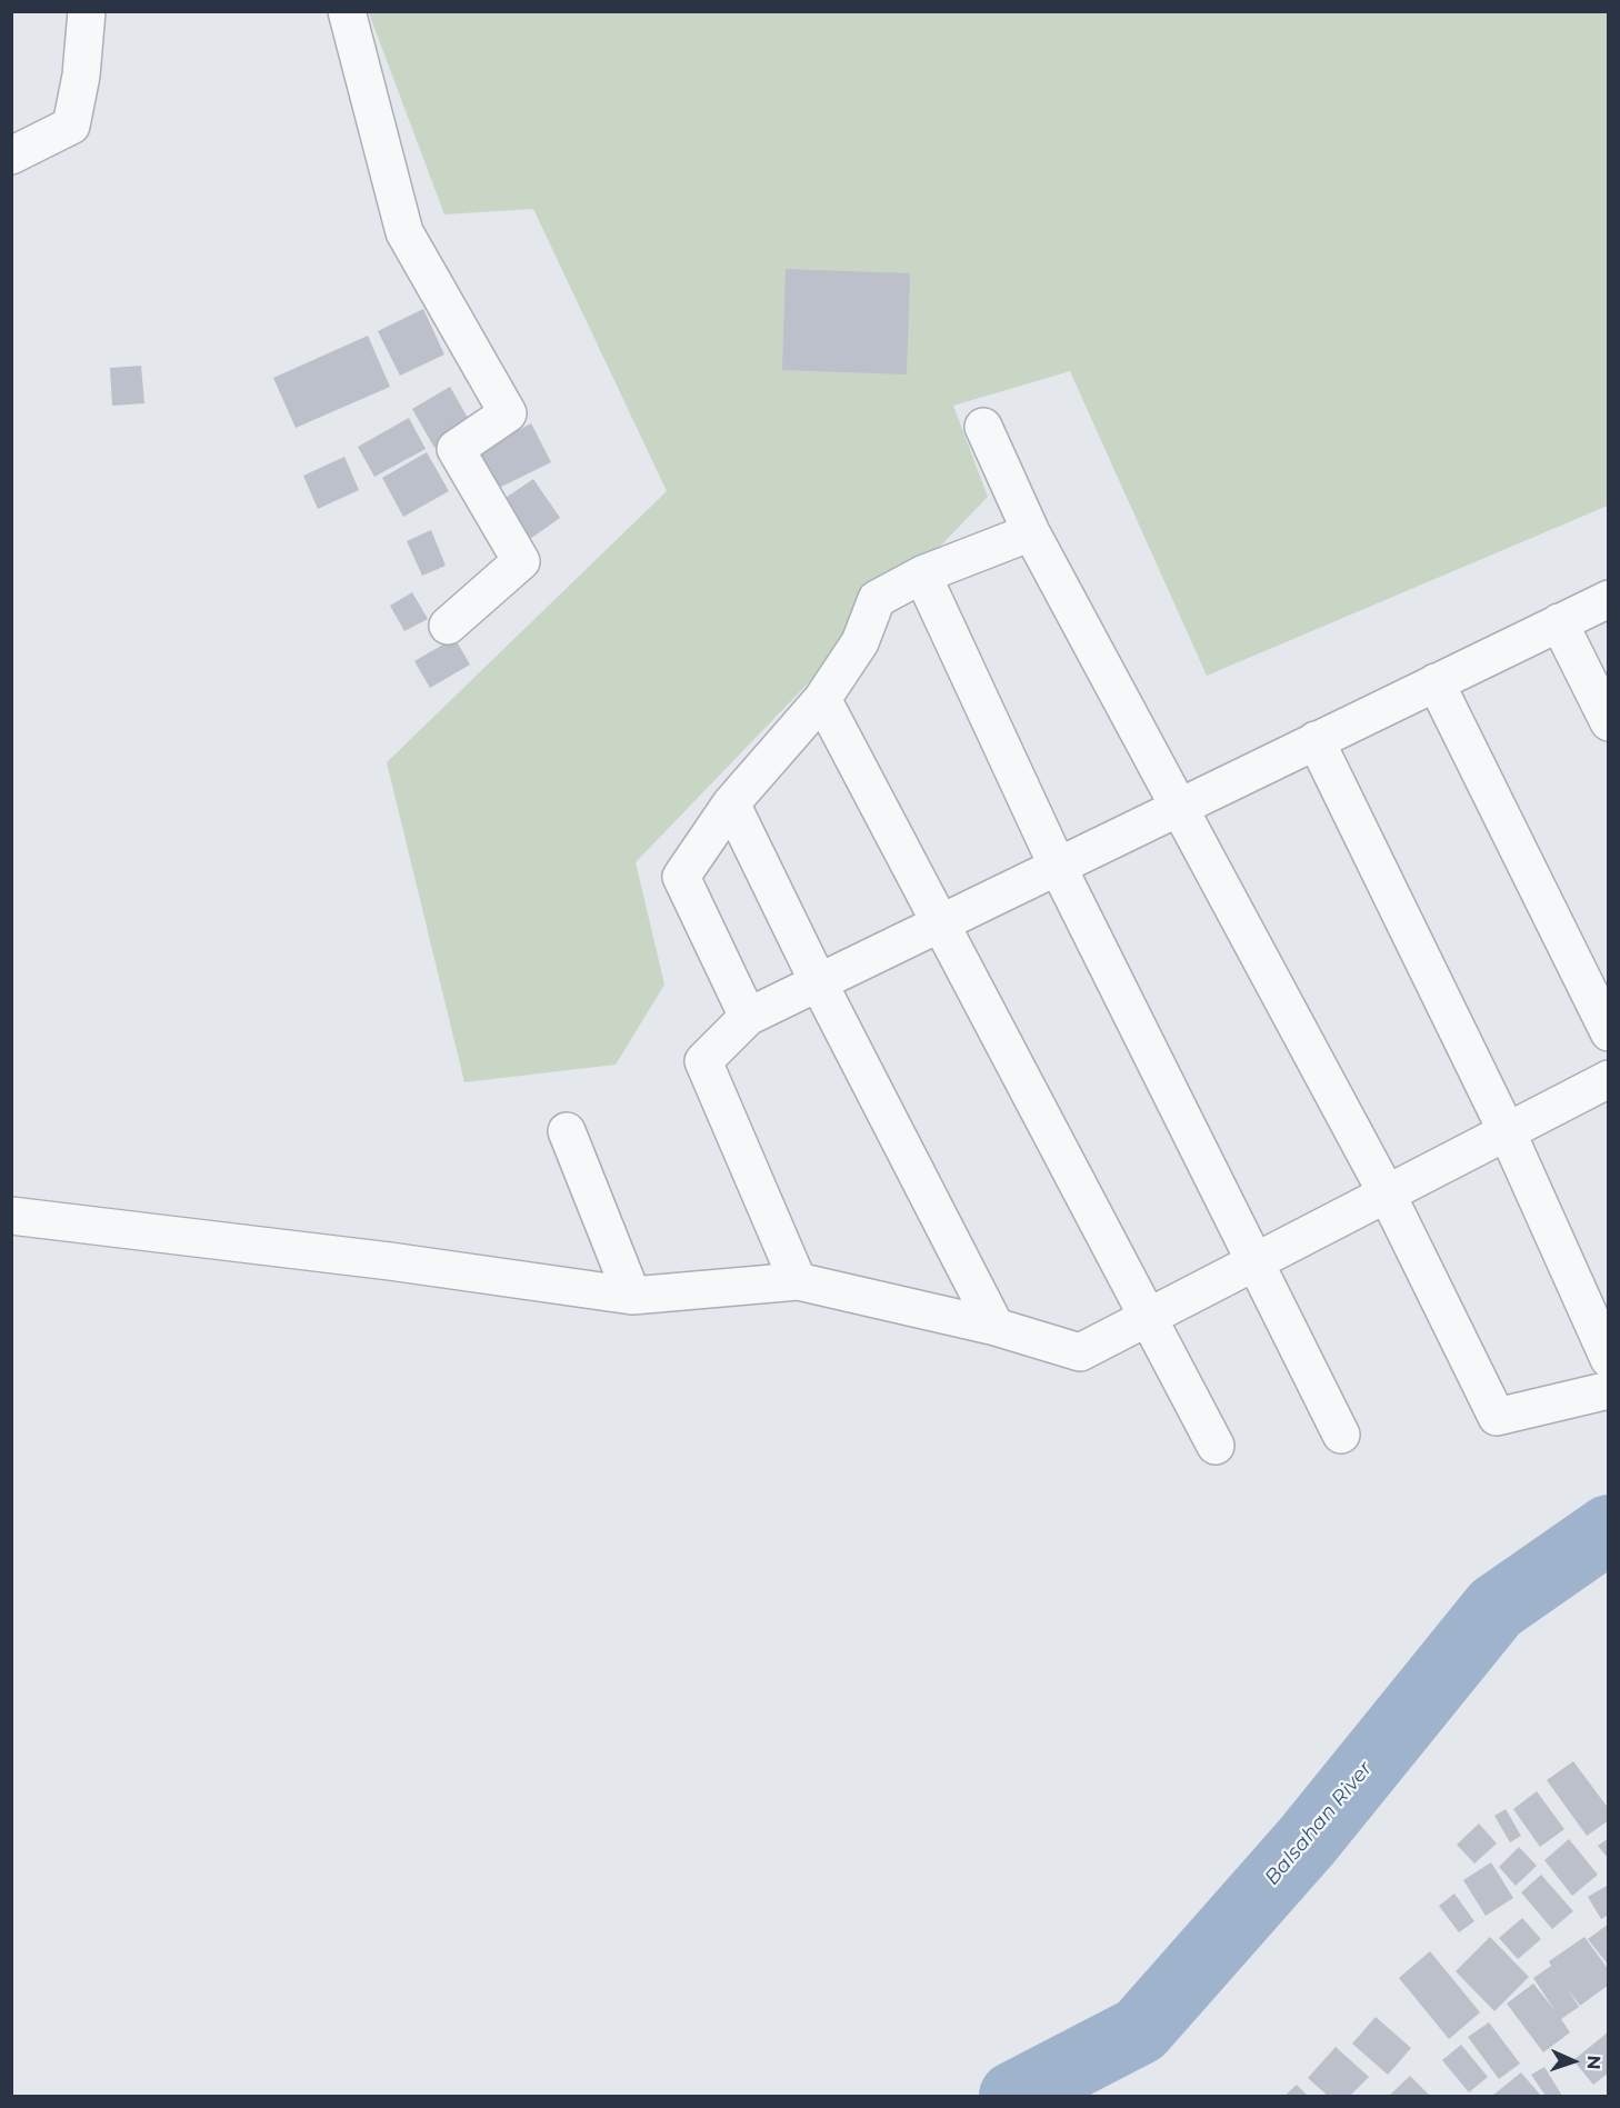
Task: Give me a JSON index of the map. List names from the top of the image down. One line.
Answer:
{"water":["Balsahan River"],"north":"right"}
